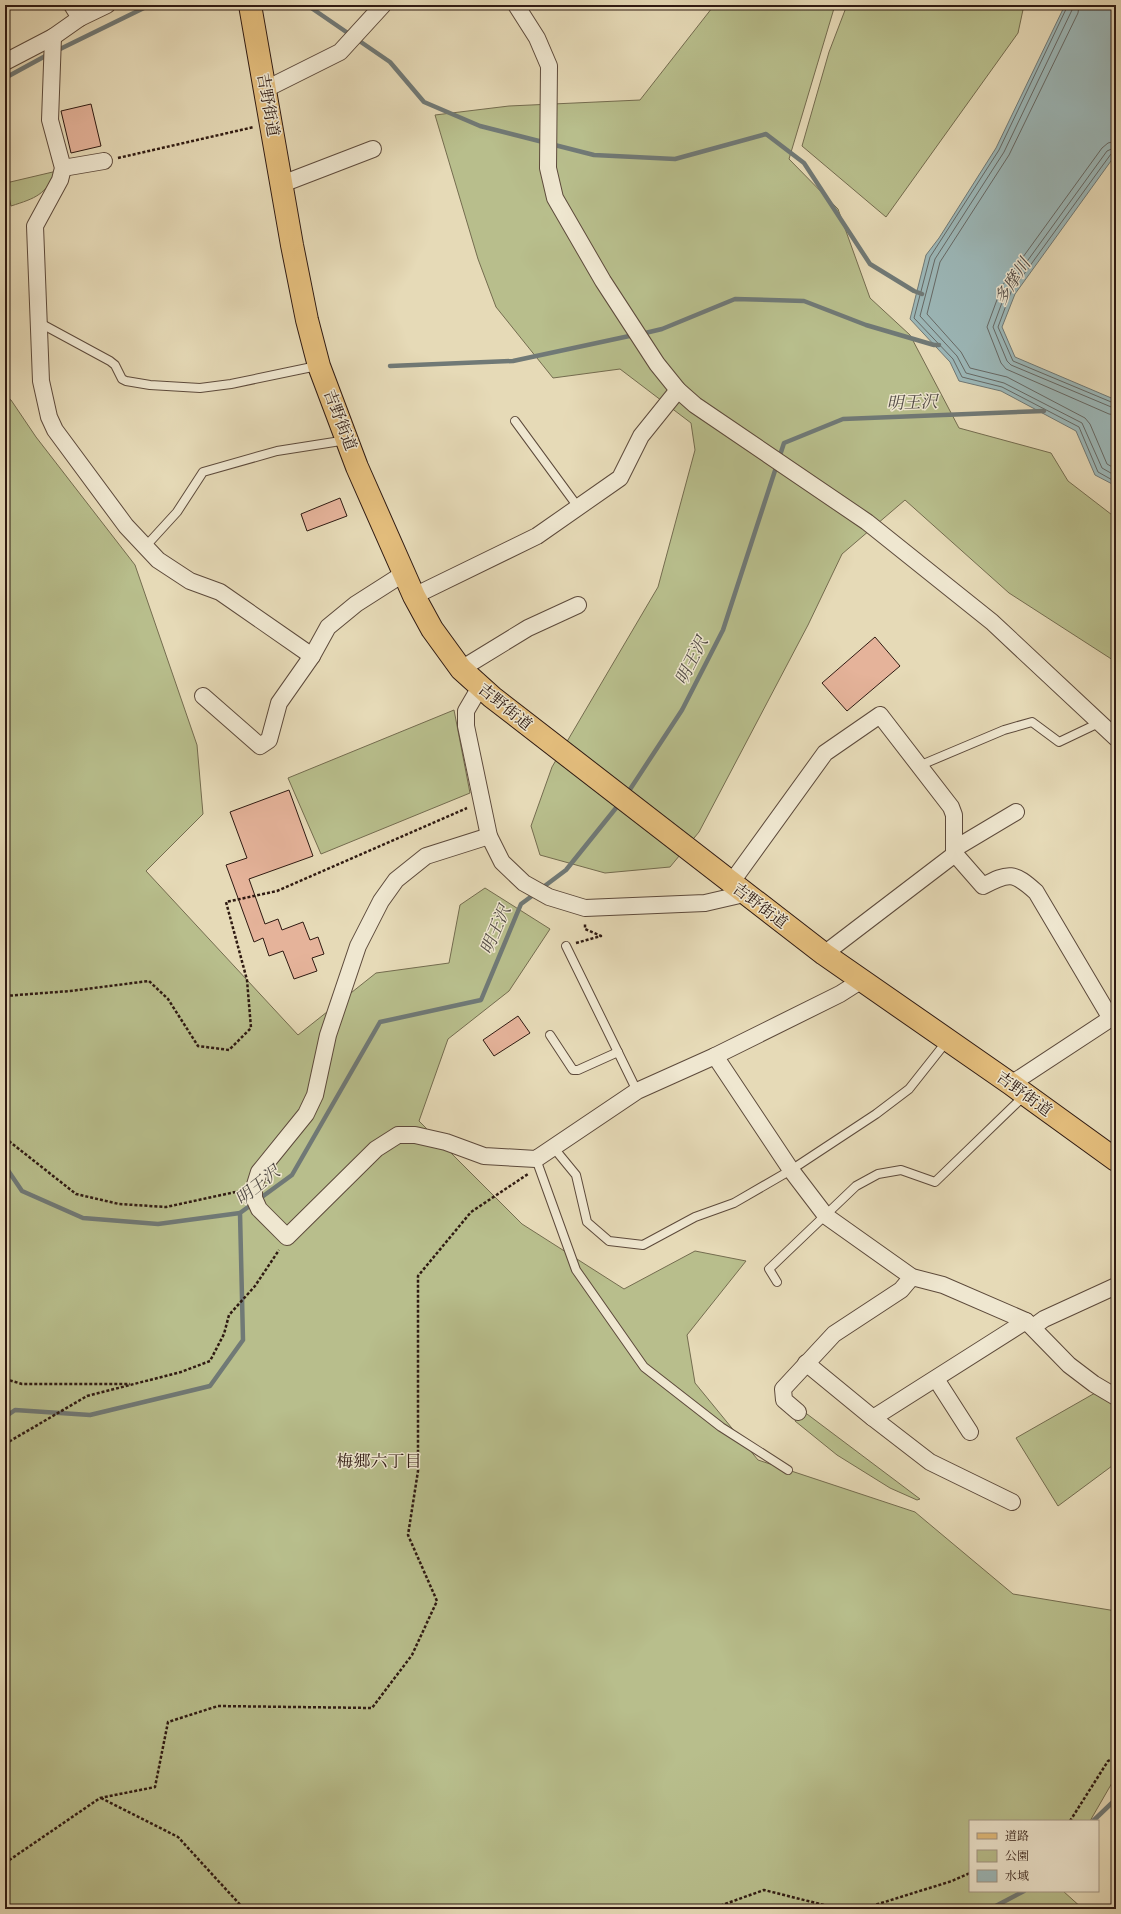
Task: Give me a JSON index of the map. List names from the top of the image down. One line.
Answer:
{"streets":{"main road":["吉野街道"]},"districts":["梅郷六丁目"],"water":["多摩川","明王沢"],"legend":["道路","公園","水域"]}
